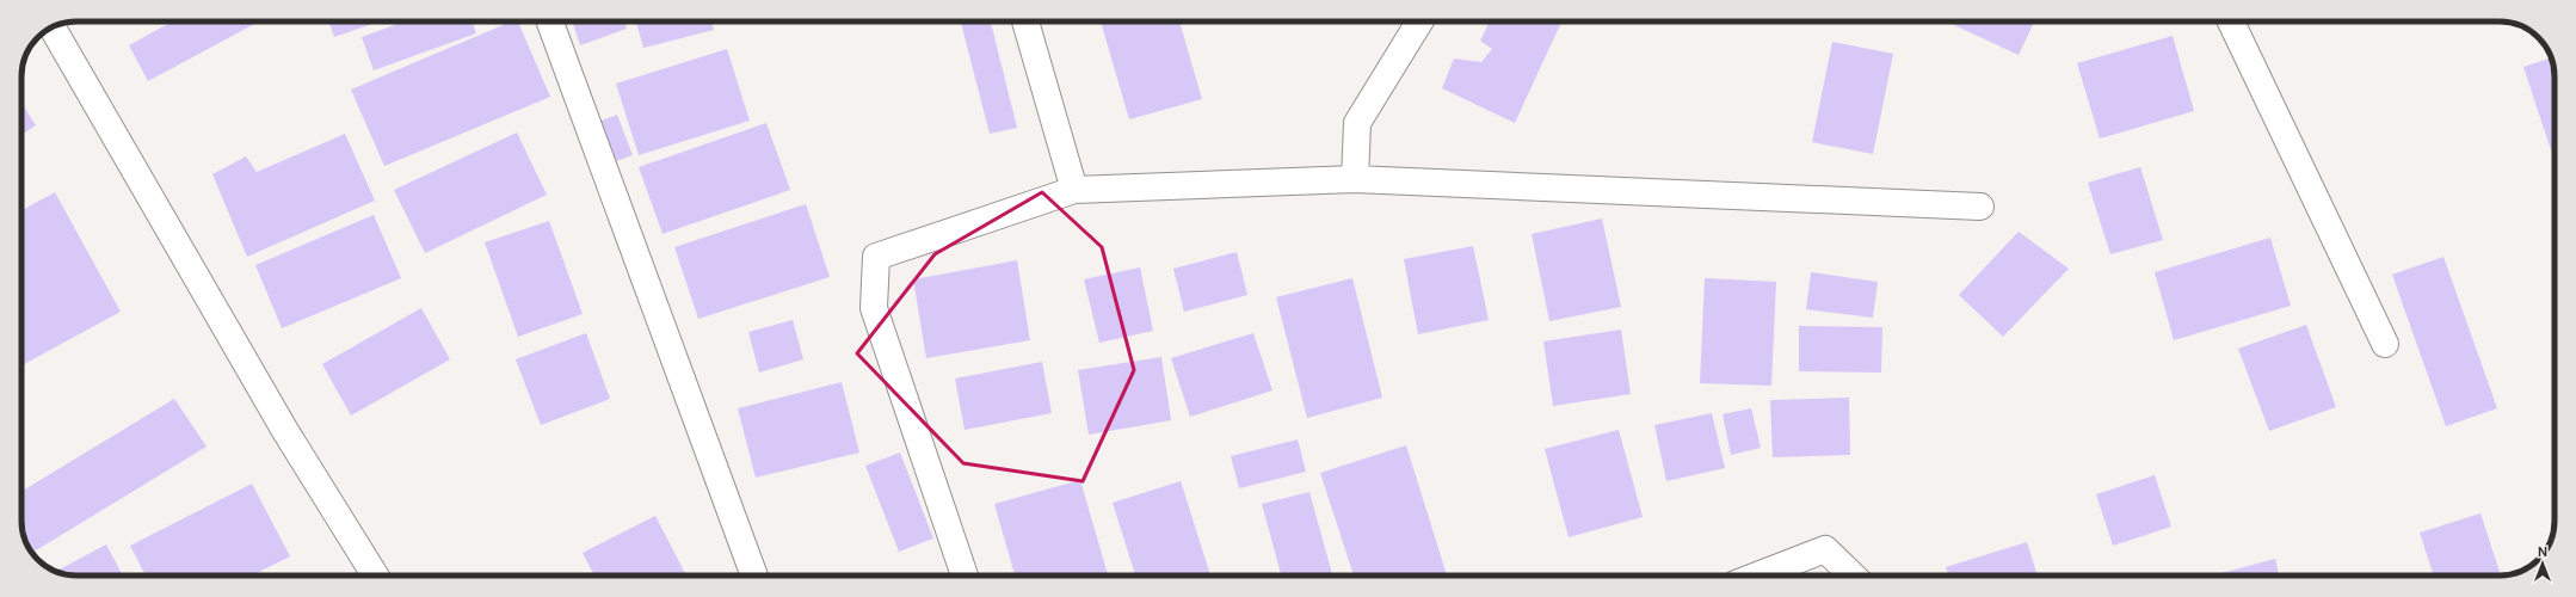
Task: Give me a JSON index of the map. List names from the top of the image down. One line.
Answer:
{"north":"top"}
